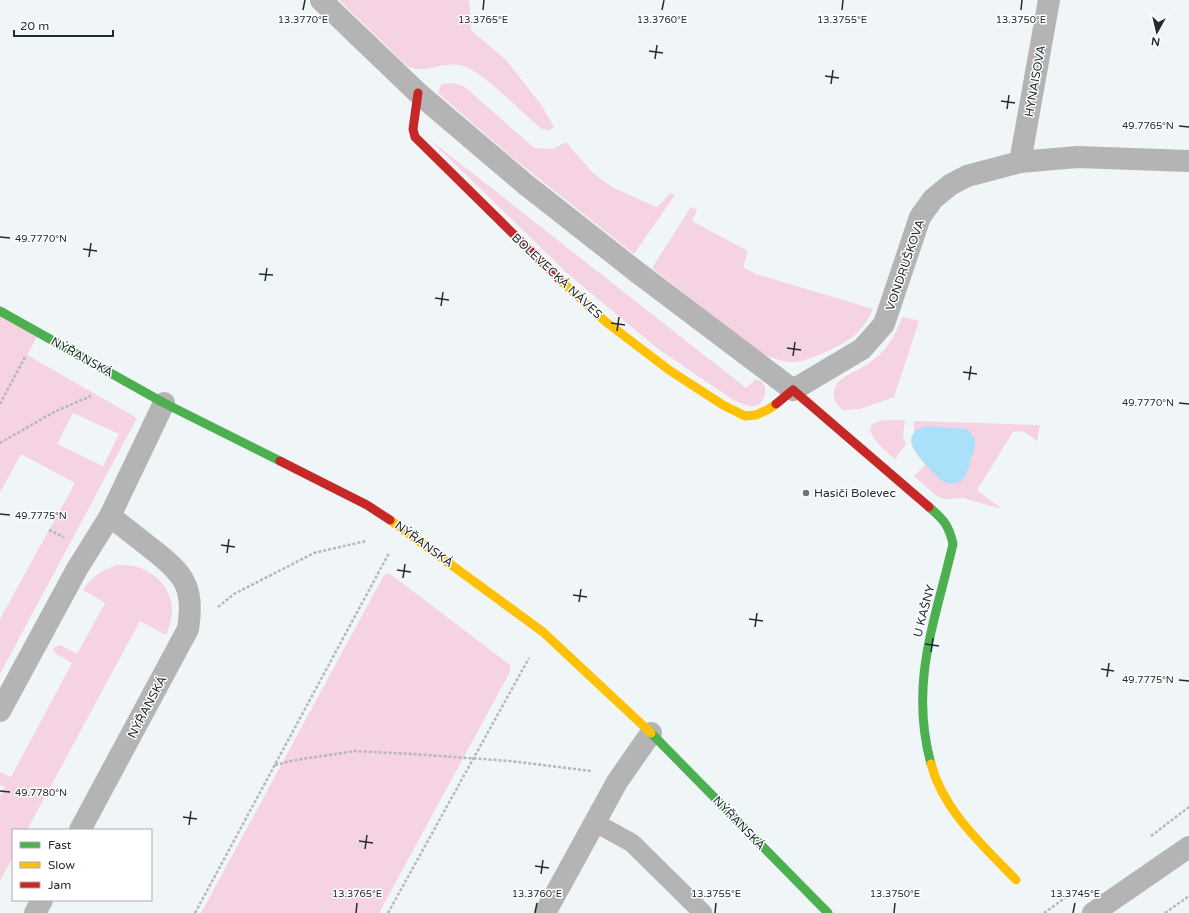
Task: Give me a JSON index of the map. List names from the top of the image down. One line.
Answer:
{"streets":{"street":["HYNAISOVA","VONDRUŠKOVA","BOLEVECKÁ NÁVES","NÝŘANSKÁ","U KAŠNY"]},"crossings":[["HYNAISOVA","VONDRUŠKOVA"],["VONDRUŠKOVA","BOLEVECKÁ NÁVES"],["VONDRUŠKOVA","U KAŠNY"],["BOLEVECKÁ NÁVES","U KAŠNY"]],"places":["Hasiči Bolevec"],"legend":["Fast","Slow","Jam"],"scale_bar":"20 m","north":"bottom","coordinates":["13.3770°E","13.3765°E","13.3760°E","13.3755°E","13.3750°E","49.7765°N","49.7770°N","49.7775°N","49.7780°N","13.3745°E"]}
